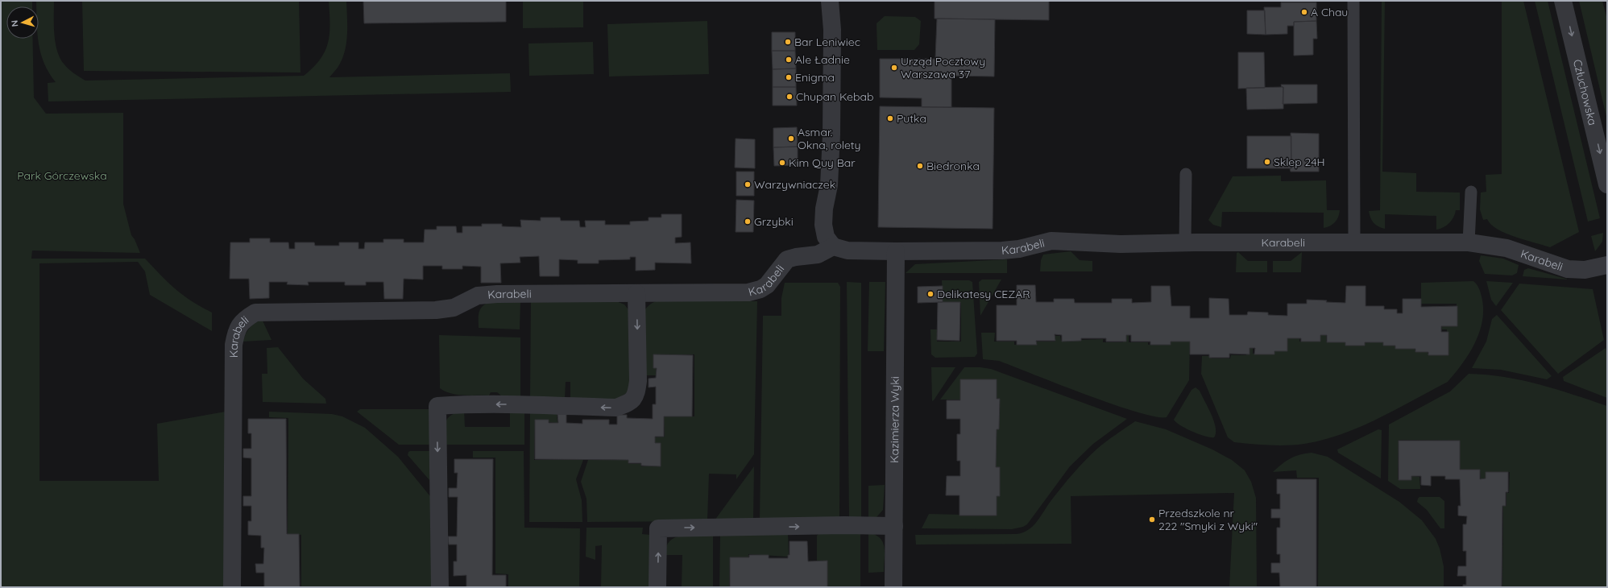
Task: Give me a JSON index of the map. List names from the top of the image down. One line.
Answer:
{"streets":{"street":["Człuchowska","Karabeli","Kazimierza Wyki"]},"crossings":[["Karabeli","Kazimierza Wyki"]],"one_way":["Człuchowska"],"parks":["Park Górczewska"],"places":["A Chau","Bar Leniwiec","Ale Ładnie","Urząd Pocztowy Warszawa 37","Enigma","Chupan Kebab","Putka","Asmar. Okna, rolety","Sklep 24H","Kim Quy Bar","Biedronka","Warzywniaczek","Grzybki","Delikatesy CEZAR","Przedszkole nr 222 \"Smyki z Wyki\""],"north":"left"}
